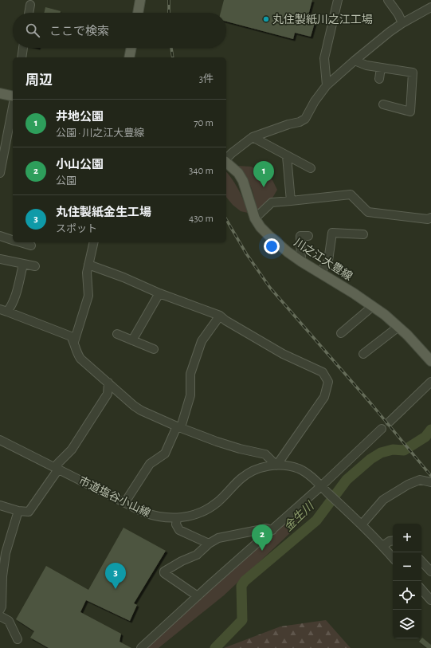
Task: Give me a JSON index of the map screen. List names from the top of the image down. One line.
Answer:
{"streets":{"main road":["川之江大豊線"],"street":["市道塩谷小山線"]},"water":["金生川"],"places":["丸住製紙川之江工場"],"page":{"search":"ここで検索","heading":["周辺","3件"],"list":[{"mark":"1","name":"井地公園","note":"公園 · 川之江大豊線","value":"70 m"},{"mark":"2","name":"小山公園","note":"公園","value":"340 m"},{"mark":"3","name":"丸住製紙金生工場","note":"スポット","value":"430 m"}],"pins":["1","2","3"],"map_buttons":["+","−"]}}
